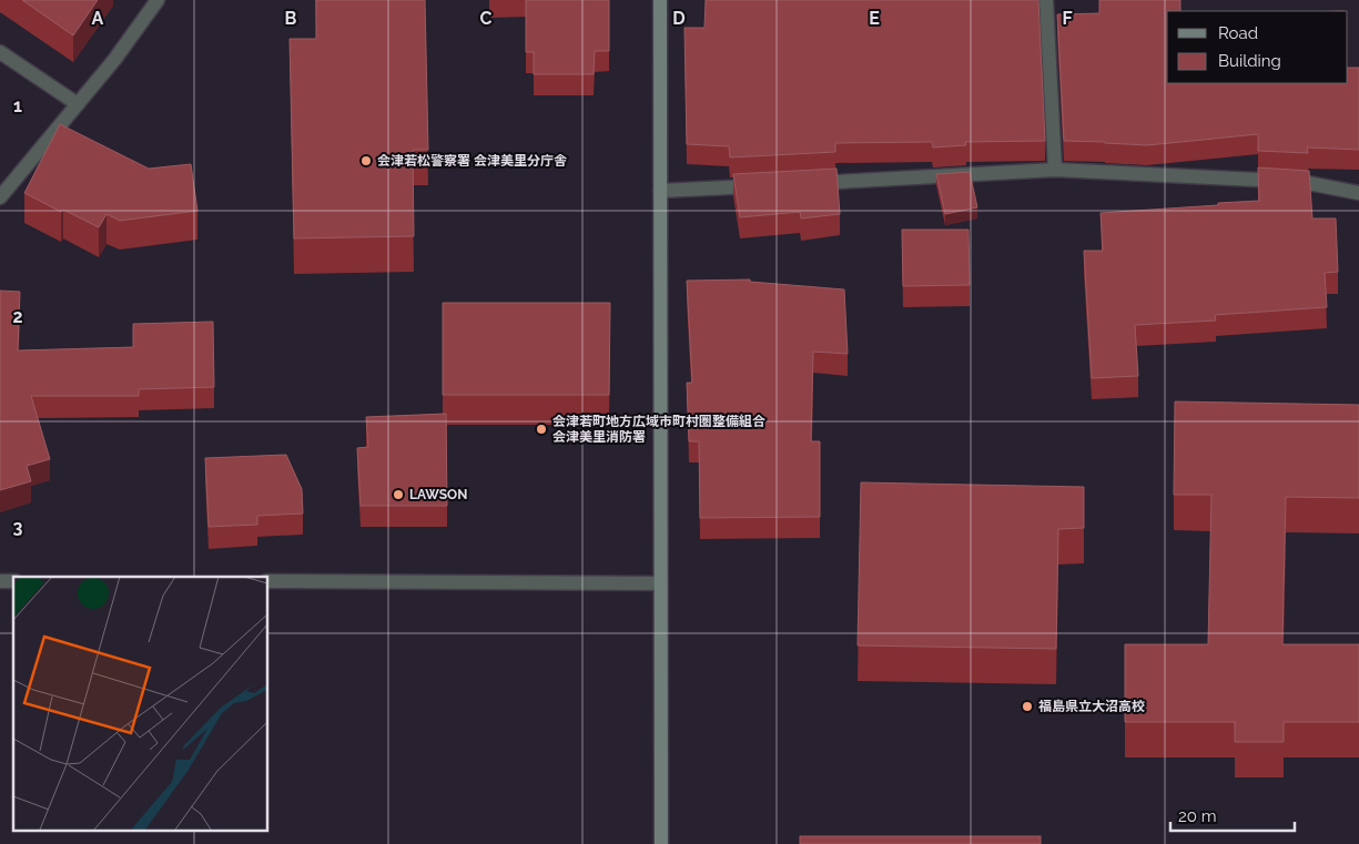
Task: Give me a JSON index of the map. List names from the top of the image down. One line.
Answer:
{"places":["会津若松警察署 会津美里分庁舎","会津若町地方広域市町村圏整備組合 会津美里消防署","LAWSON","福島県立大沼高校"],"legend":["Road","Building"],"scale_bar":"20 m","grid":{"columns":["A","B","C","D","E","F"],"rows":["1","2","3"]}}
